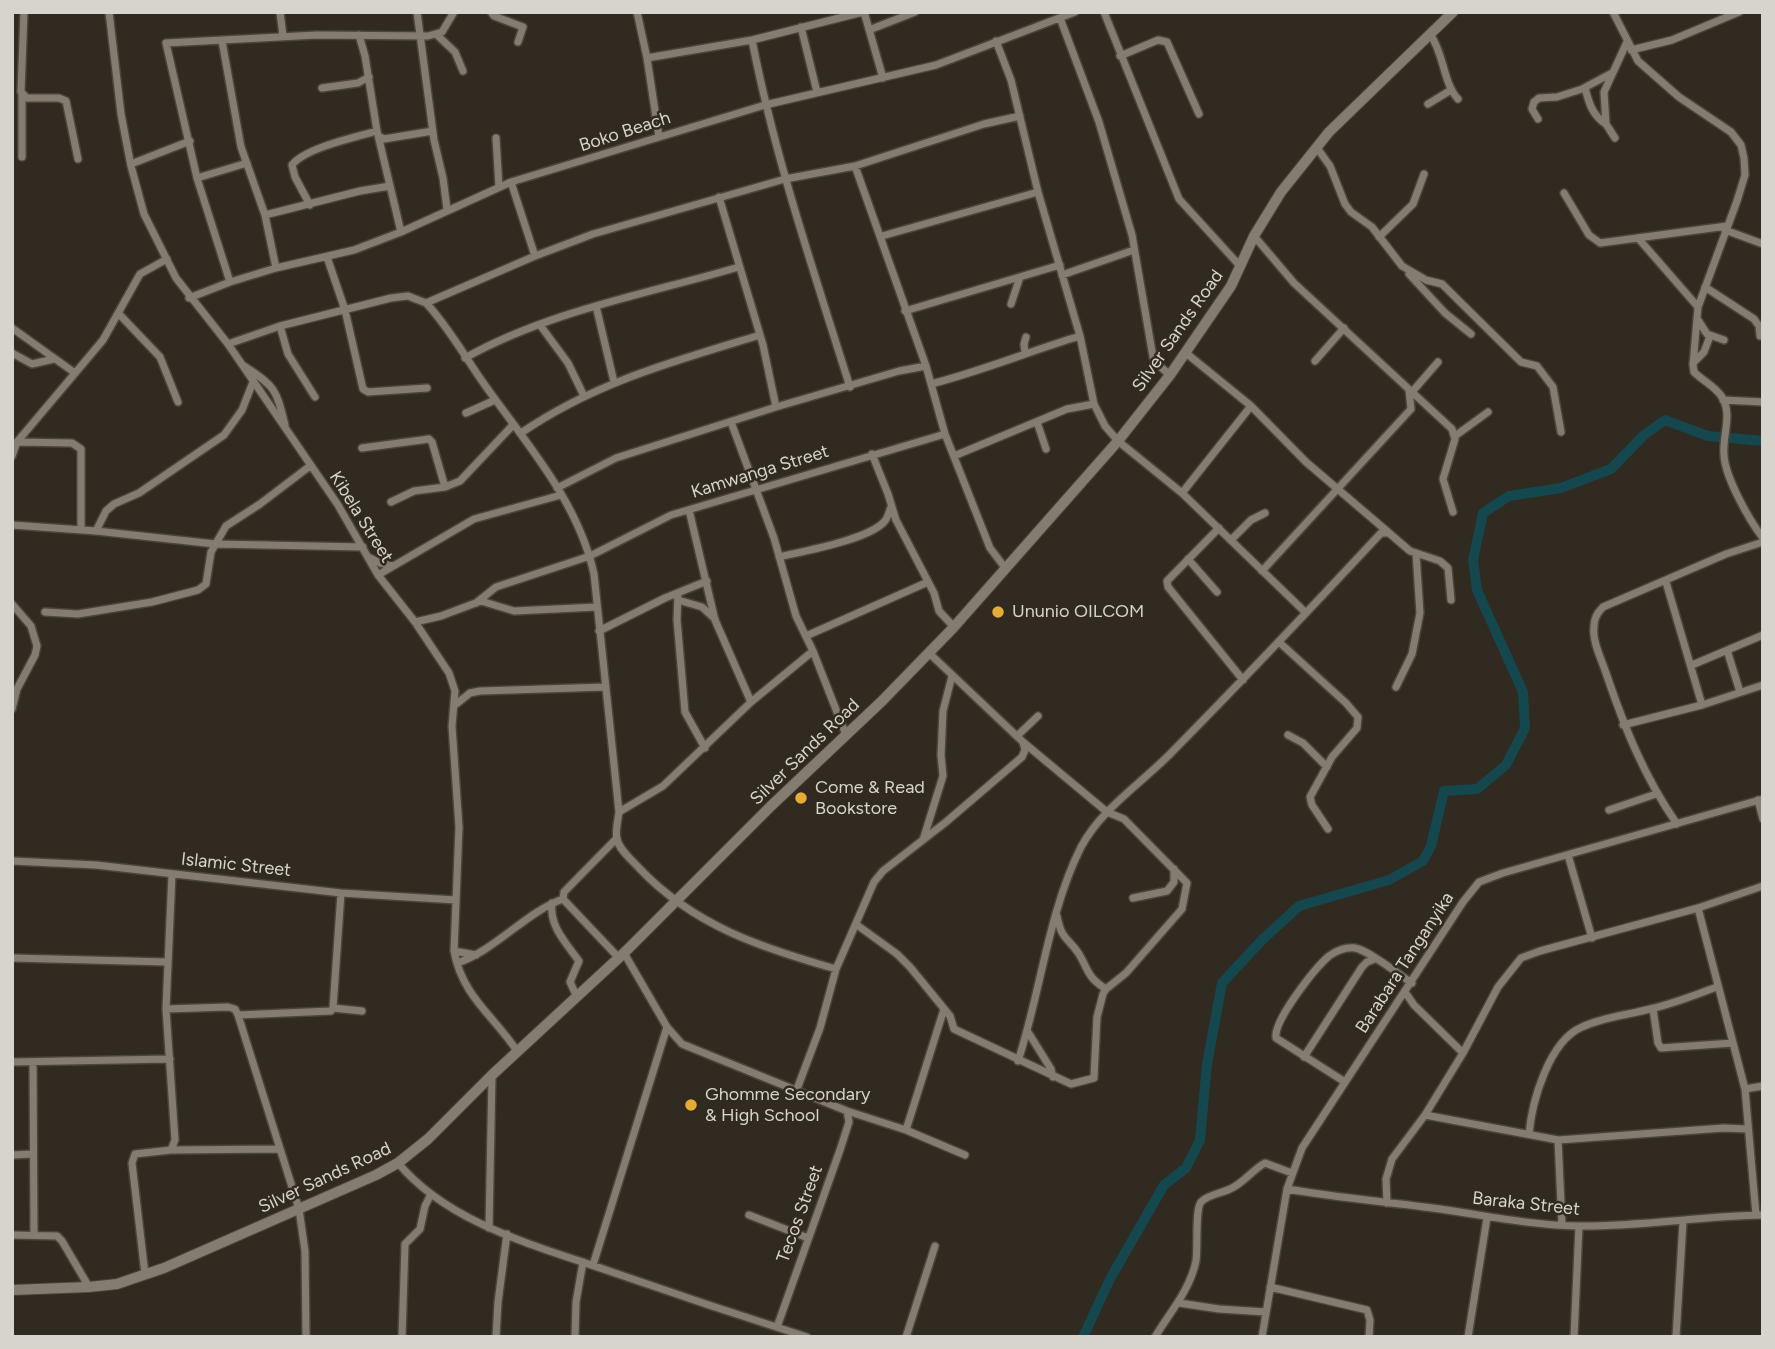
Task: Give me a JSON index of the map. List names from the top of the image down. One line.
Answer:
{"streets":{"street":["Boko Beach","Silver Sands Road","Kamwanga Street","Kibela Street","Islamic Street","Barabara Tanganyika","Baraka Street","Tecos Street"]},"crossings":[["Boko Beach","Kibela Street"],["Silver Sands Road","Kibela Street"],["Kamwanga Street","Kibela Street"],["Kibela Street","Islamic Street"],["Barabara Tanganyika","Baraka Street"]],"places":["Ununio OILCOM","Come & Read Bookstore","Ghomme Secondary & High School"]}
